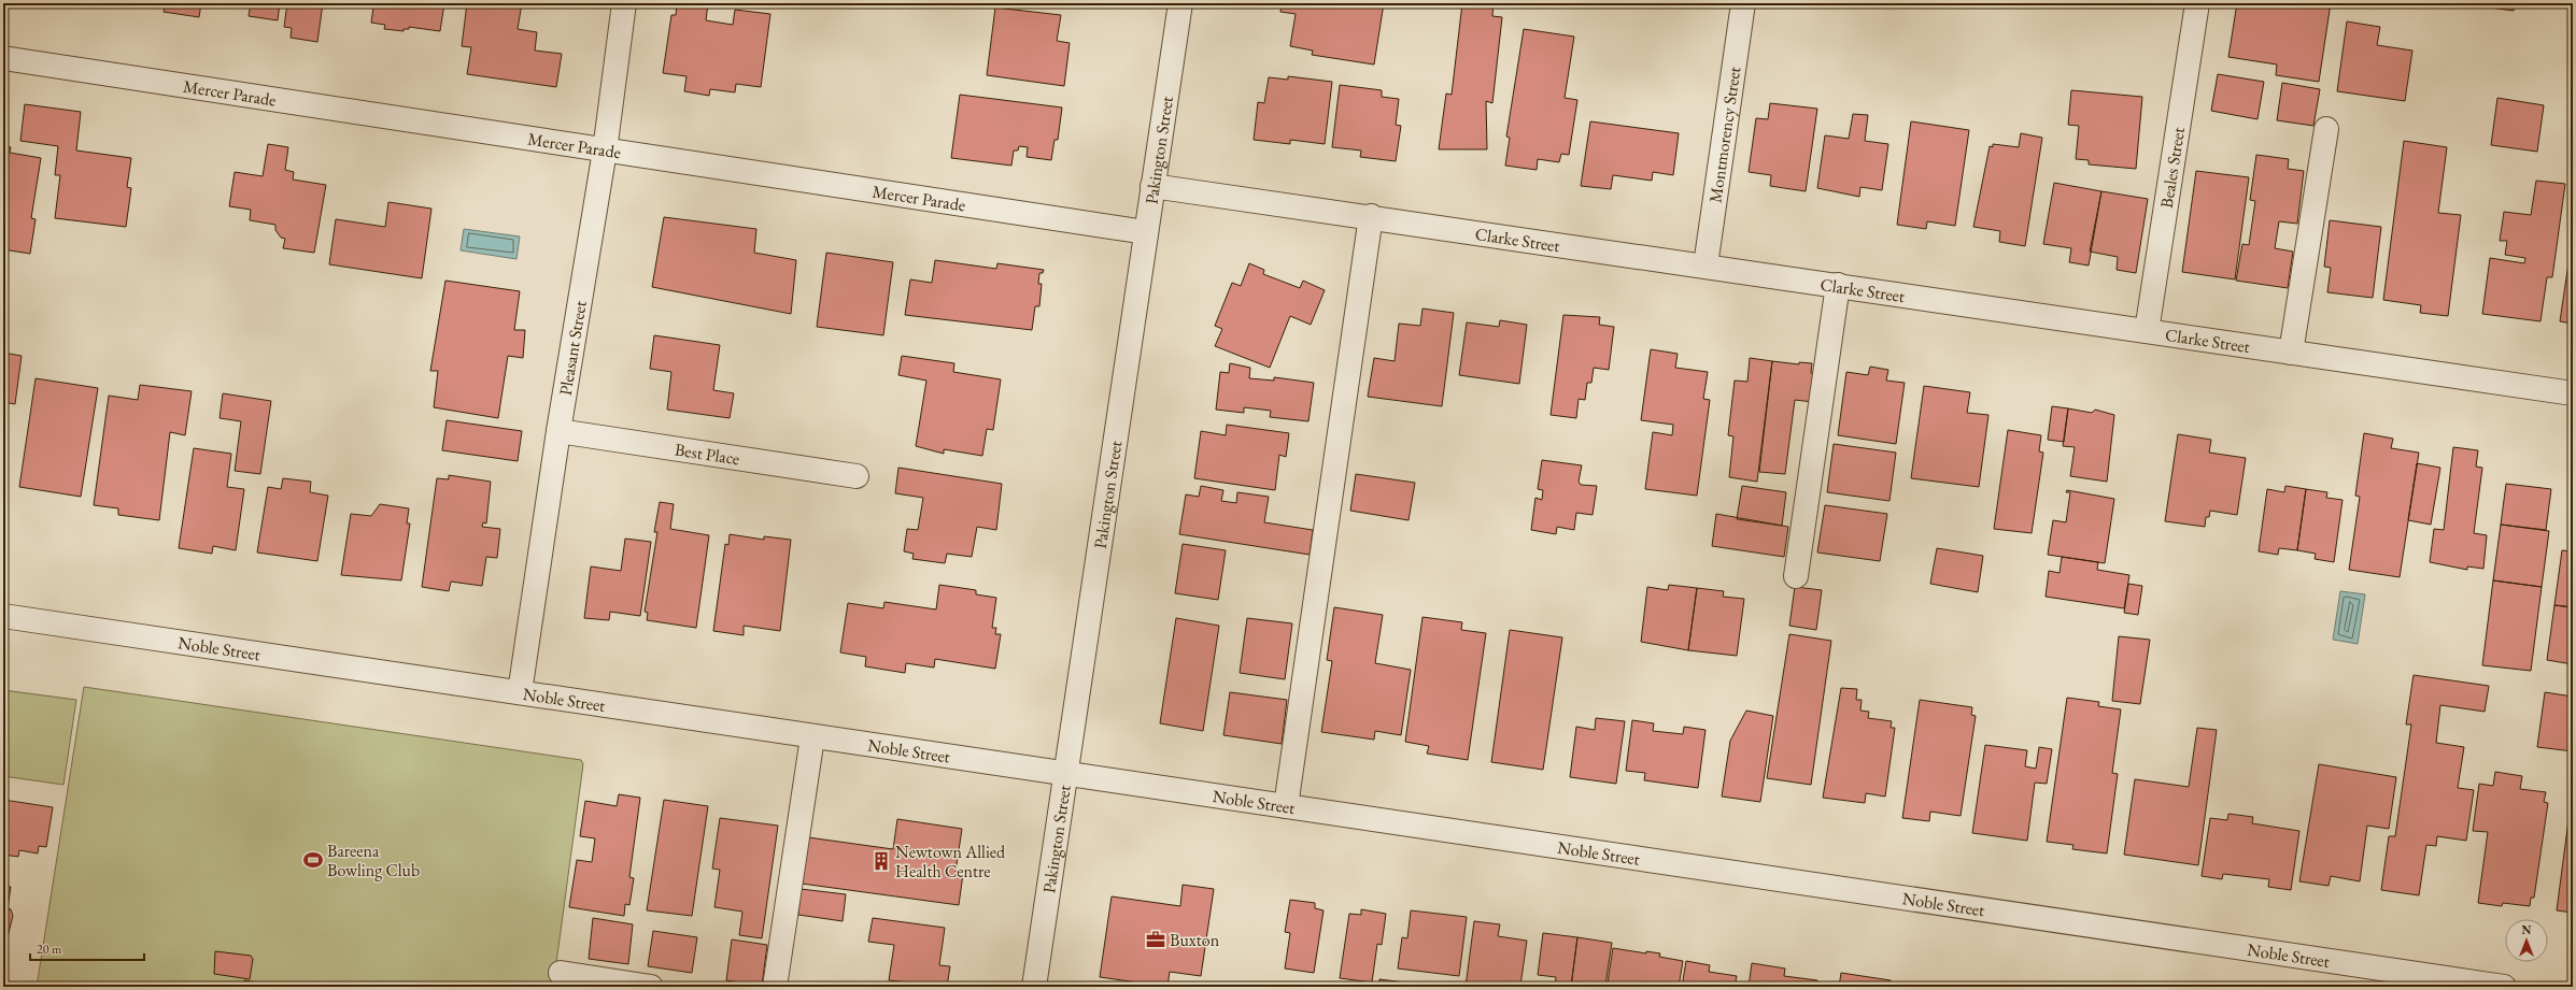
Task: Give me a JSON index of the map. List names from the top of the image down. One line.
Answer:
{"streets":{"street":["Mercer Parade","Montmorency Street","Pakington Street","Beales Street","Clarke Street","Pleasant Street","Best Place","Noble Street"]},"crossings":[["Mercer Parade","Pakington Street"],["Mercer Parade","Pleasant Street"],["Montmorency Street","Clarke Street"],["Pakington Street","Clarke Street"],["Pakington Street","Noble Street"],["Beales Street","Clarke Street"],["Pleasant Street","Best Place"],["Pleasant Street","Noble Street"]],"places":{"sports":["Bareena Bowling Club"],"building":["Newtown Allied Health Centre"],"office":["Buxton"]},"scale_bar":"20 m","north":"top"}
